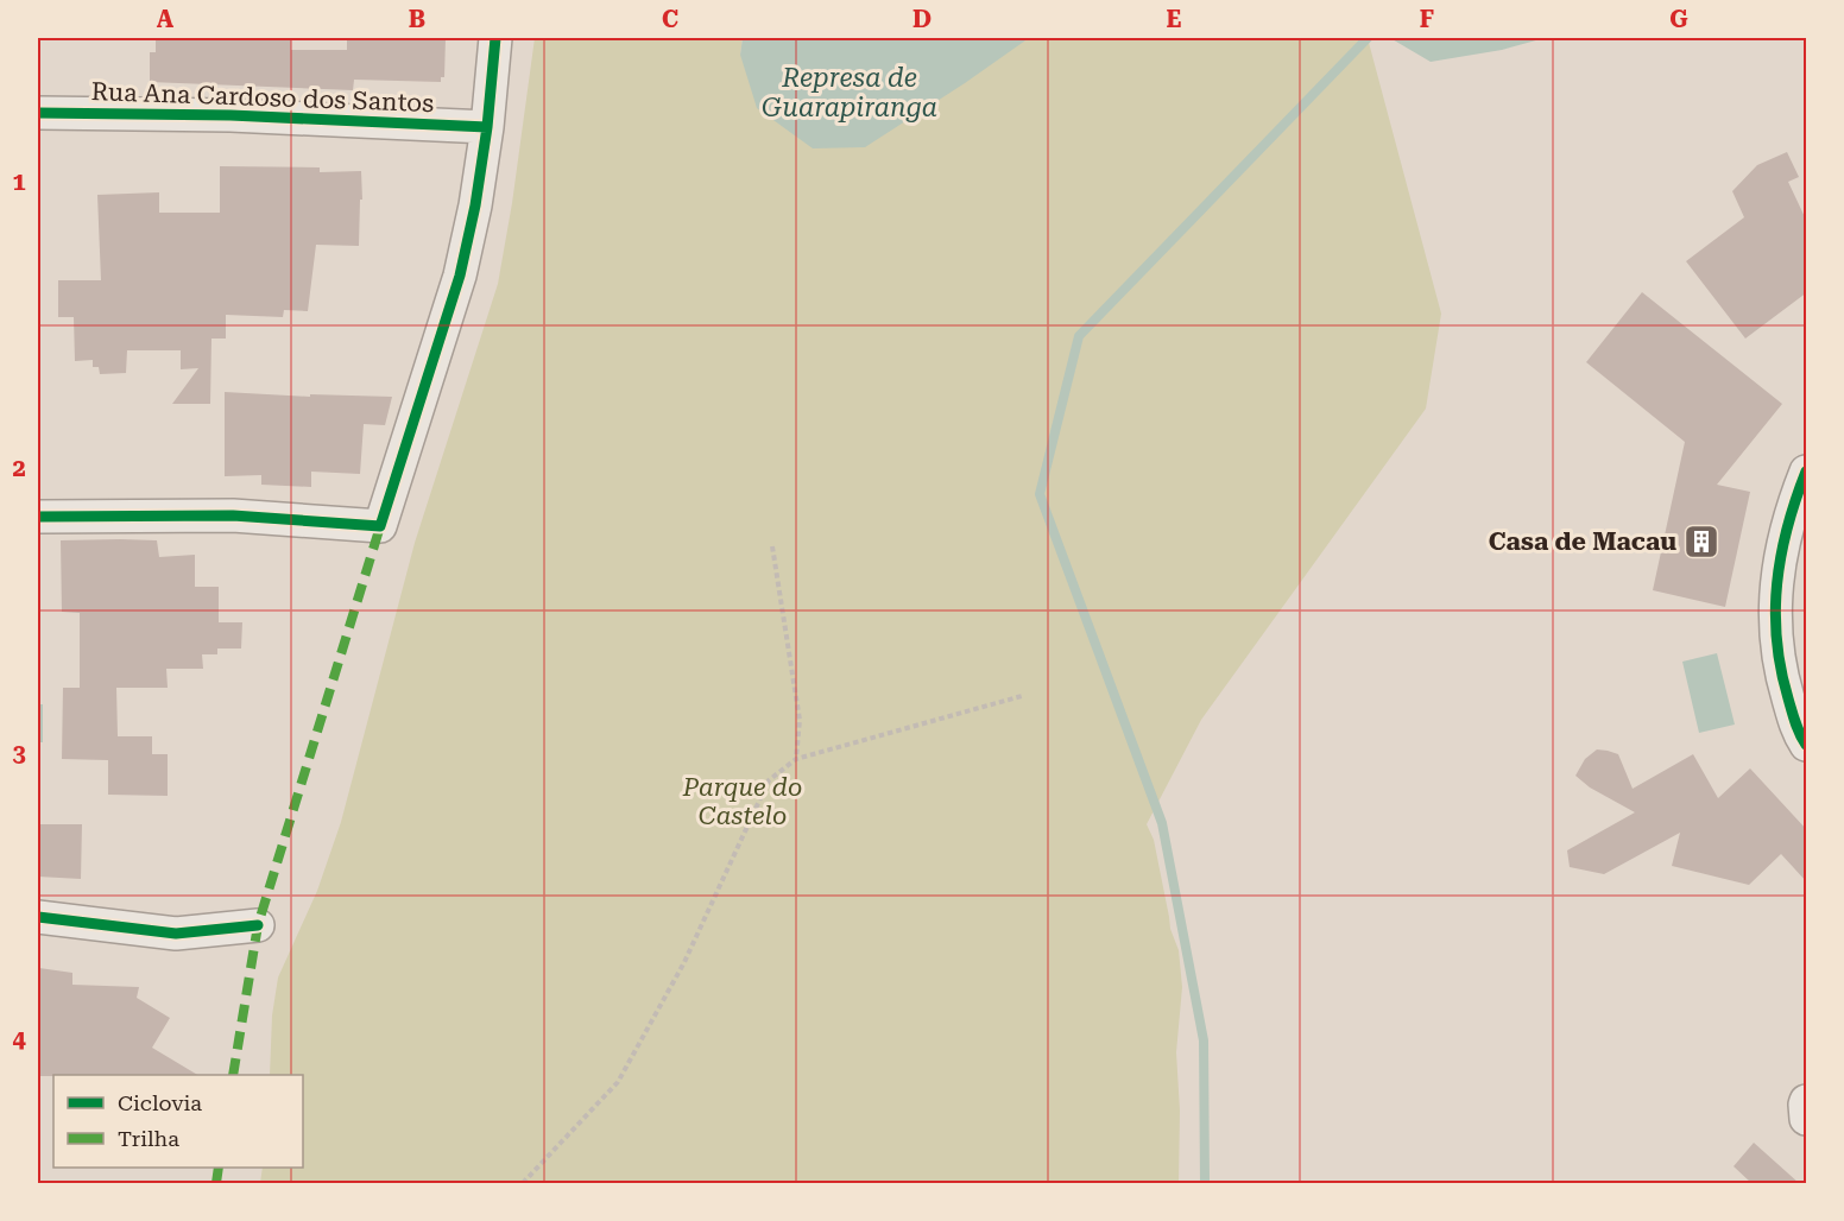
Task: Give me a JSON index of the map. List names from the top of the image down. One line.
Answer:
{"streets":{"street":["Rua Ana Cardoso dos Santos"]},"water":["Represa de Guarapiranga"],"parks":["Parque do Castelo"],"places":{"building":["Casa de Macau"]},"legend":["Ciclovia","Trilha"],"grid":{"columns":["A","B","C","D","E","F","G"],"rows":["1","2","3","4"]}}
